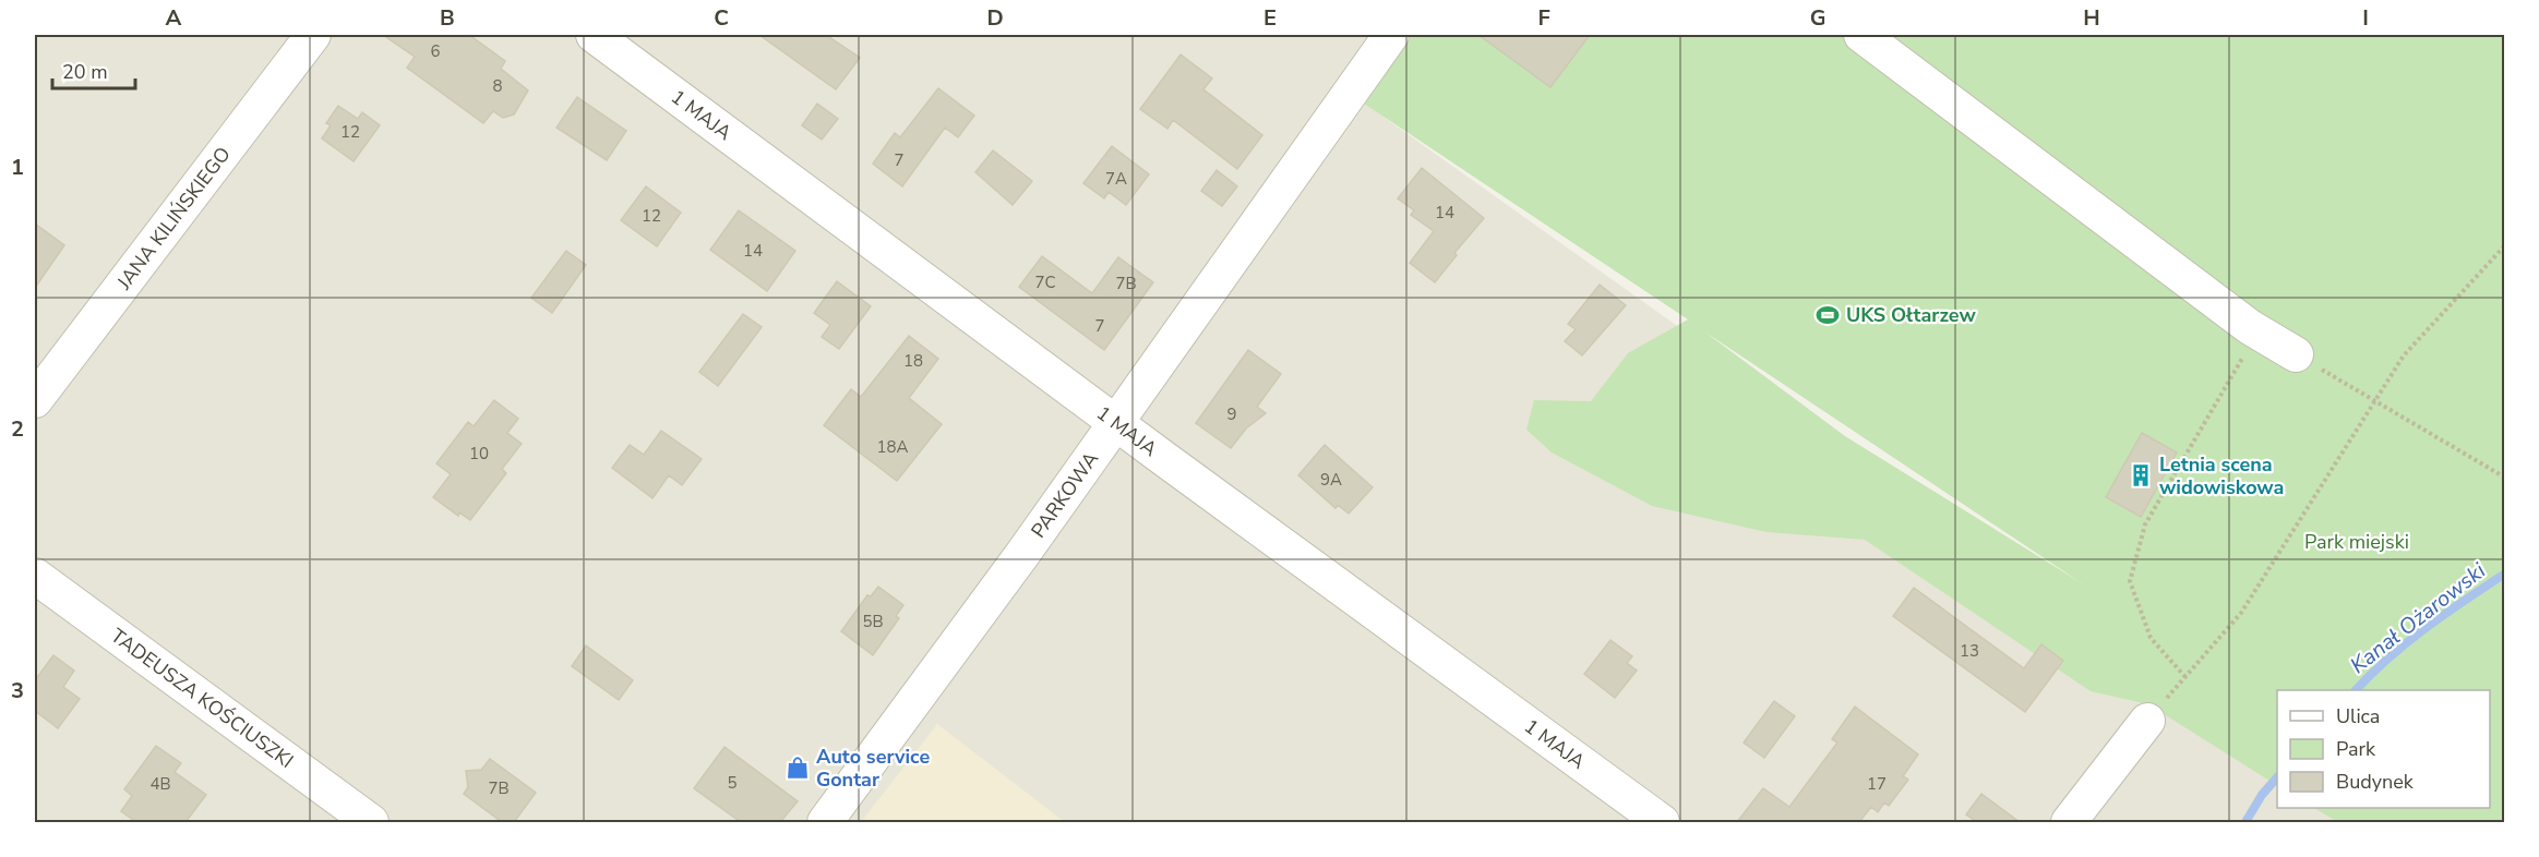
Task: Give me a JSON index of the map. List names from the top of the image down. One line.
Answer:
{"streets":{"street":["1 MAJA","JANA KILIŃSKIEGO","PARKOWA","TADEUSZA KOŚCIUSZKI"]},"crossings":[["1 MAJA","PARKOWA"]],"water":["Kanał Ożarowski"],"parks":["Park miejski"],"places":{"sports":["UKS Ołtarzew"],"building":["Letnia scena widowiskowa"],"shop":["Auto service Gontar"]},"house_numbers":["6","8","12","7","7A","14","12","14","7C","7B","7","18","9","18A","10","9A","5B","13","5","4B","17","7B"],"legend":["Ulica","Park","Budynek"],"scale_bar":"20 m","grid":{"columns":["A","B","C","D","E","F","G","H","I"],"rows":["1","2","3"]}}
